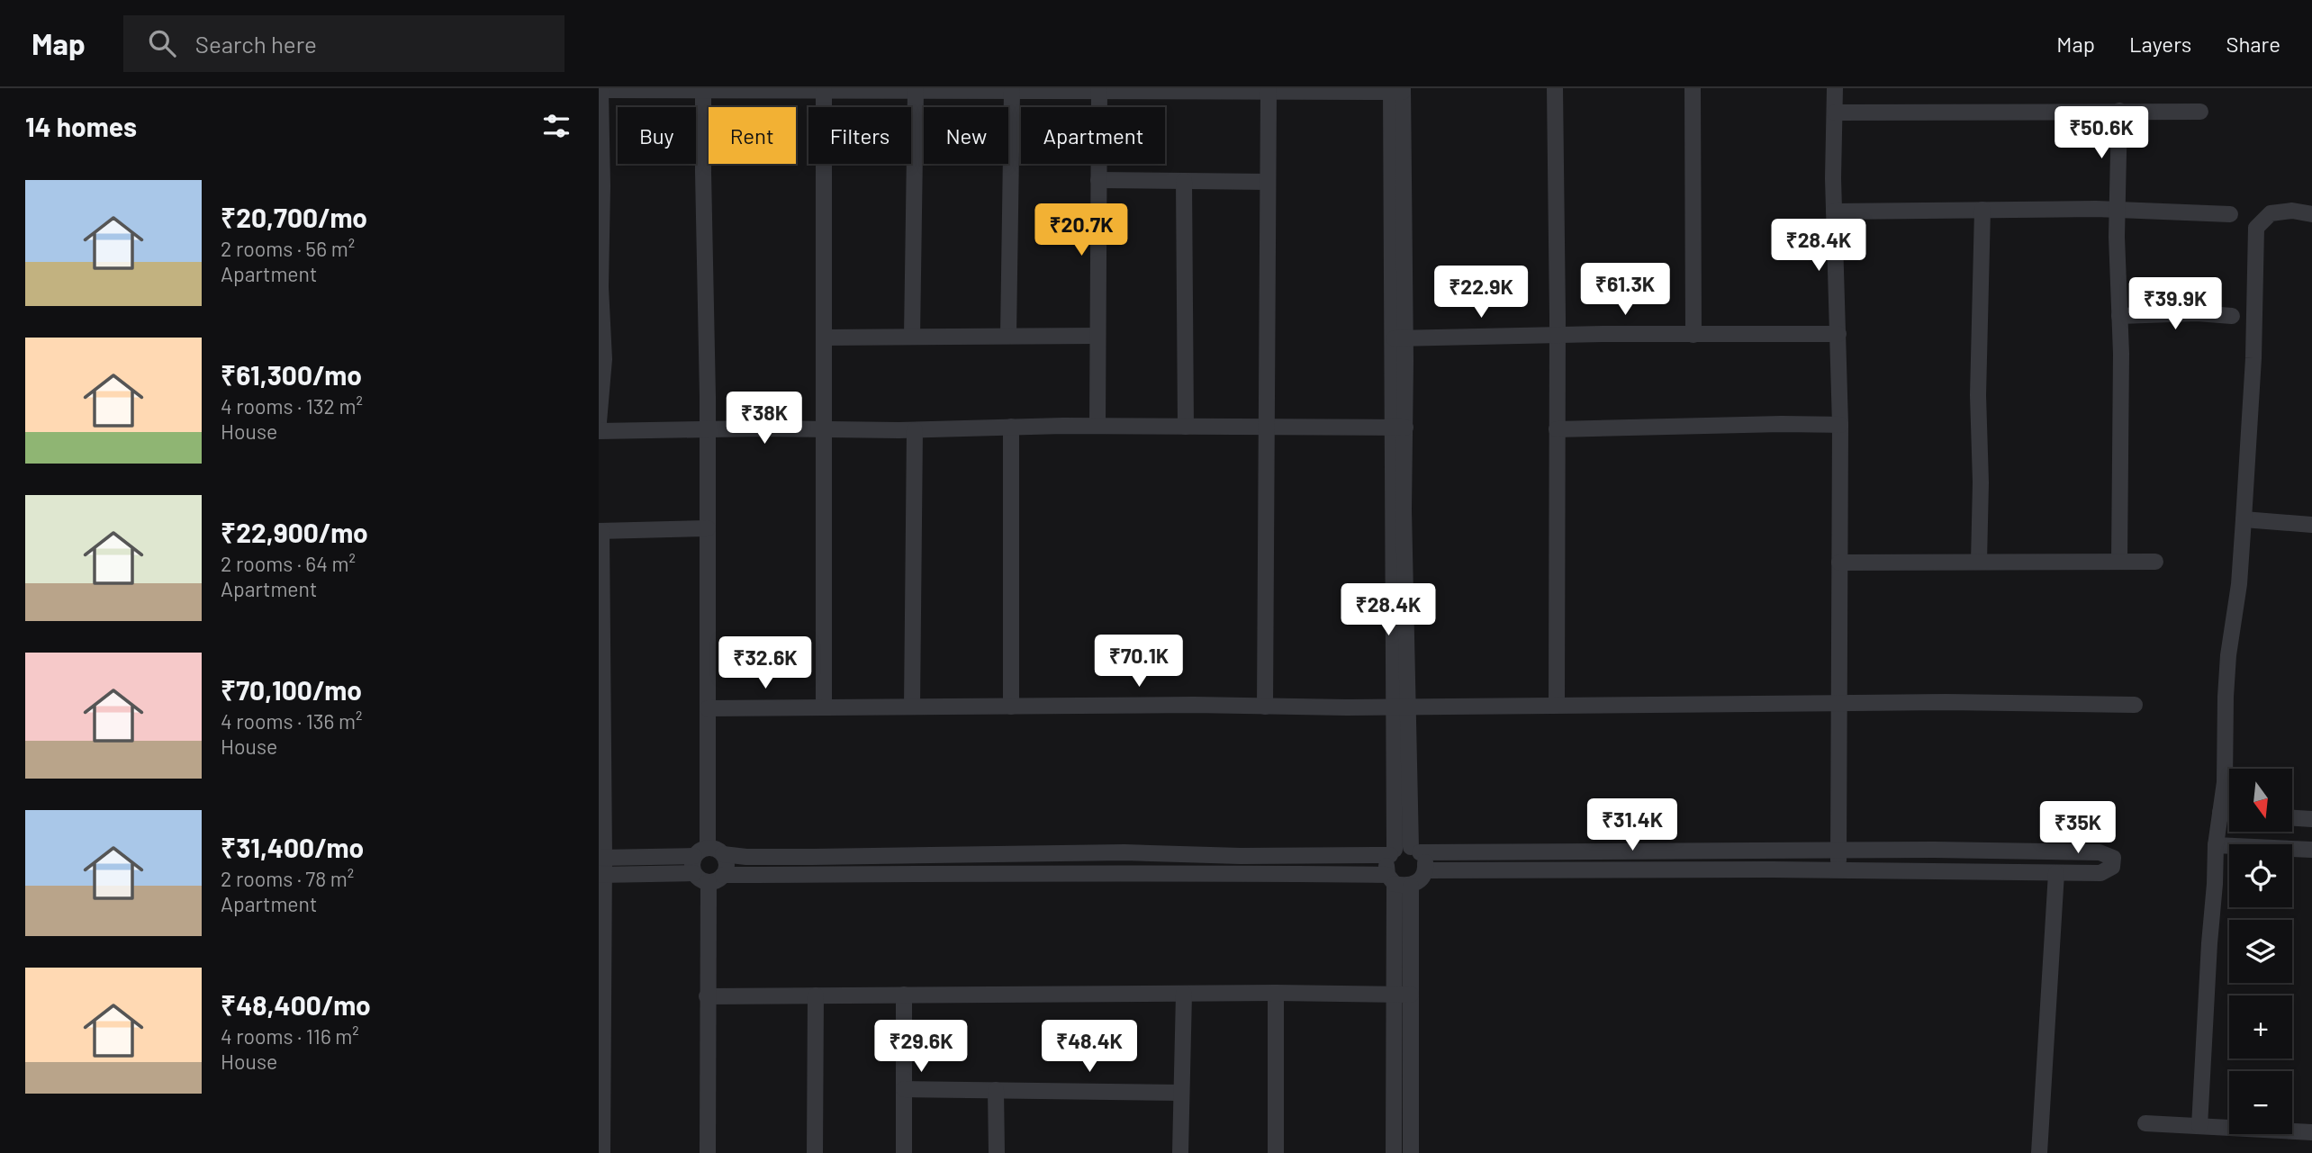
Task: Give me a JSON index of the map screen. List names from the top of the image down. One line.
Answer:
{"north":"bottom","page":{"header":"Map","search":"Search here","nav":["Map","Layers","Share"],"heading":"14 homes","price":["₹50.6K","₹20.7K","₹28.4K","₹61.3K","₹22.9K","₹39.9K","₹38K","₹28.4K","₹70.1K","₹32.6K","₹31.4K","₹35K","₹29.6K","₹48.4K"],"chip":["Buy","Rent","Filters","New","Apartment"],"list":[{"name":"₹20,700/mo","note":"2 rooms · 56 m² · Apartment"},{"name":"₹61,300/mo","note":"4 rooms · 132 m² · House"},{"name":"₹22,900/mo","note":"2 rooms · 64 m² · Apartment"},{"name":"₹70,100/mo","note":"4 rooms · 136 m² · House"},{"name":"₹31,400/mo","note":"2 rooms · 78 m² · Apartment"},{"name":"₹48,400/mo","note":"4 rooms · 116 m² · House"}],"map_buttons":["+","−"]}}
